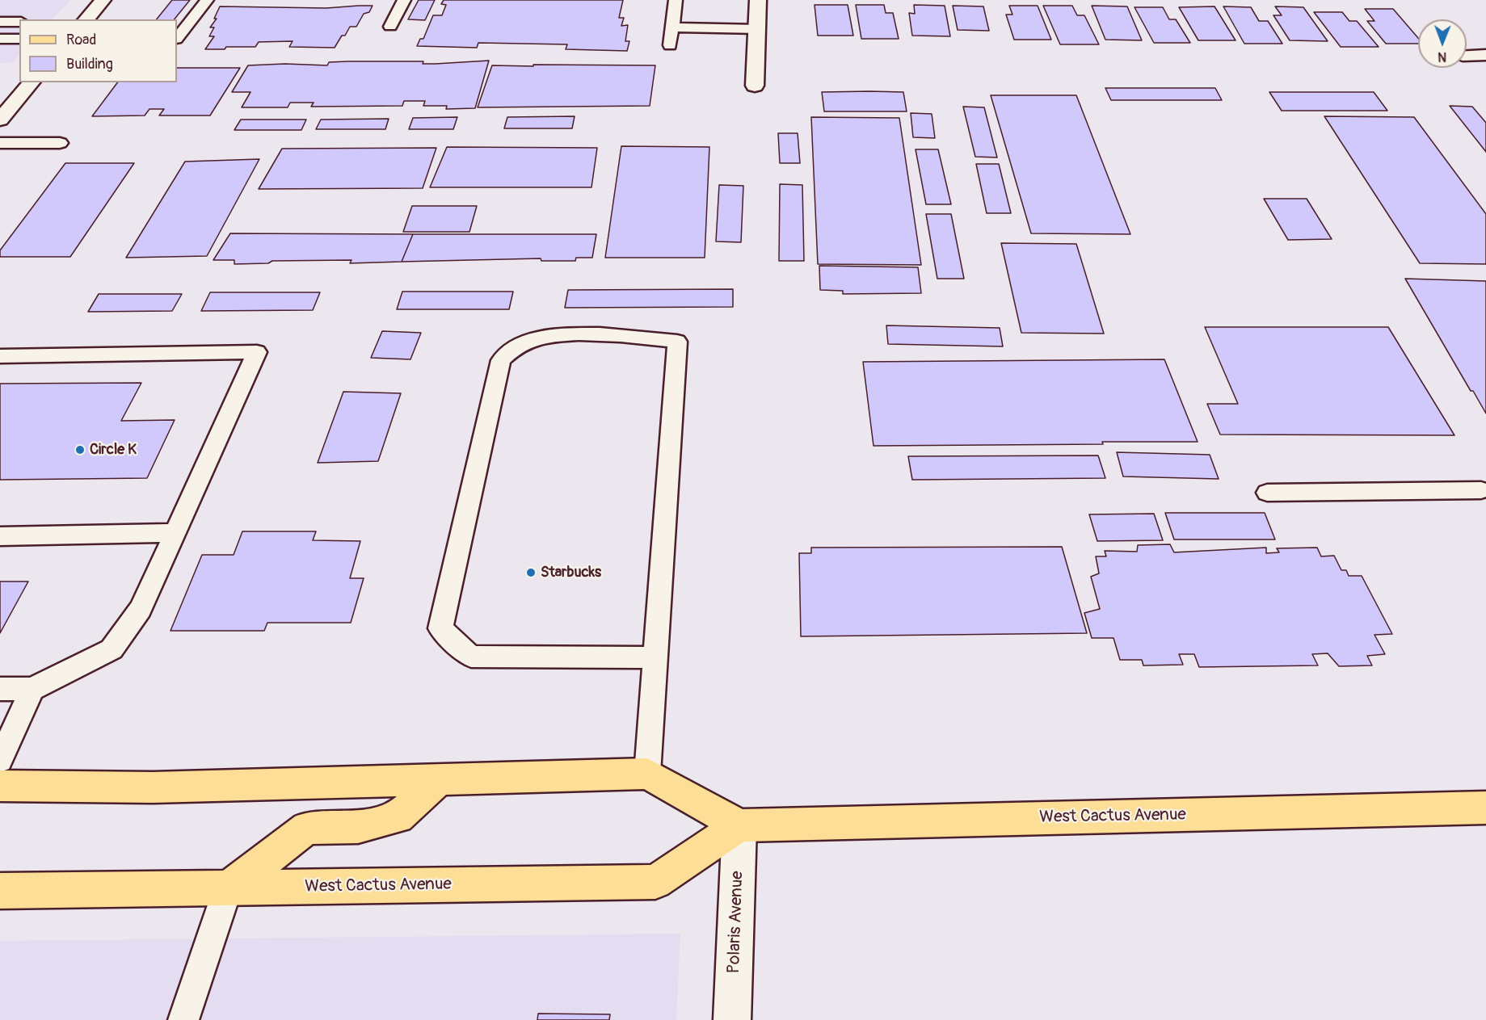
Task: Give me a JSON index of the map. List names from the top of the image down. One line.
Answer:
{"streets":{"main road":["West Cactus Avenue"],"street":["Polaris Avenue"]},"crossings":[["West Cactus Avenue","Polaris Avenue"]],"places":["Circle K","Starbucks"],"legend":["Road","Building"],"north":"bottom"}
